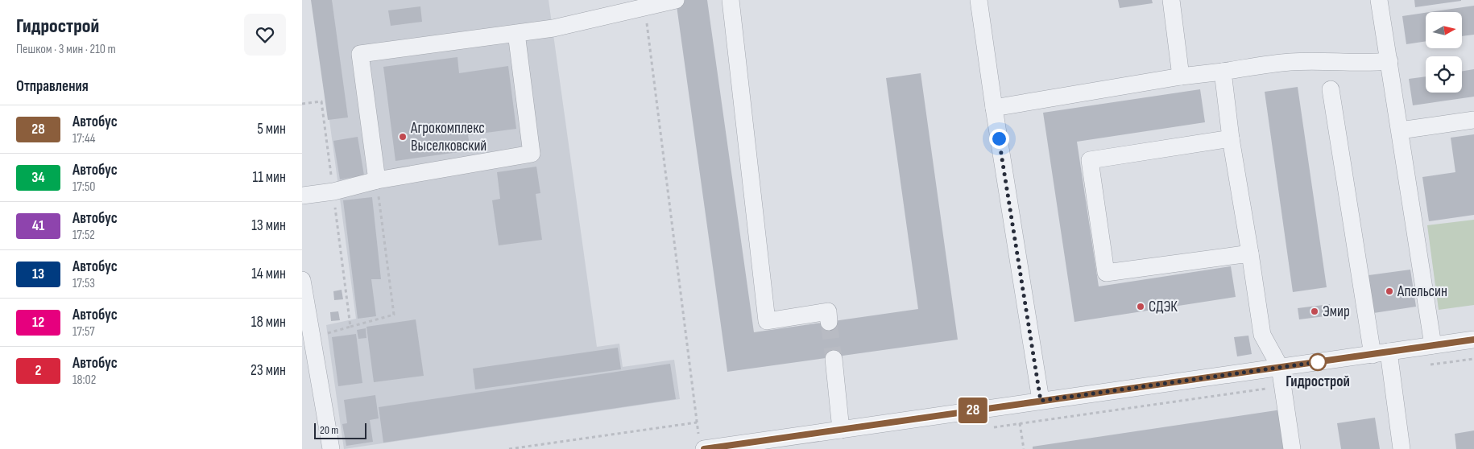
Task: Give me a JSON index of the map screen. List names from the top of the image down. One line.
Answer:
{"places":["Агрокомплекс Выселковский","Апельсин","СДЭК","Эмир","Гидрострой"],"lines":["bus line 28"],"scale_bar":"20 m","north":"right","page":{"heading":[["Гидрострой","Пешком · 3 мин · 210 m"],"Отправления"],"on_map":"28","list":[{"mark":"28","name":"Автобус","note":"17:44","value":"5 мин"},{"mark":"34","name":"Автобус","note":"17:50","value":"11 мин"},{"mark":"41","name":"Автобус","note":"17:52","value":"13 мин"},{"mark":"13","name":"Автобус","note":"17:53","value":"14 мин"},{"mark":"12","name":"Автобус","note":"17:57","value":"18 мин"},{"mark":"2","name":"Автобус","note":"18:02","value":"23 мин"}],"scale":"20 m"}}
